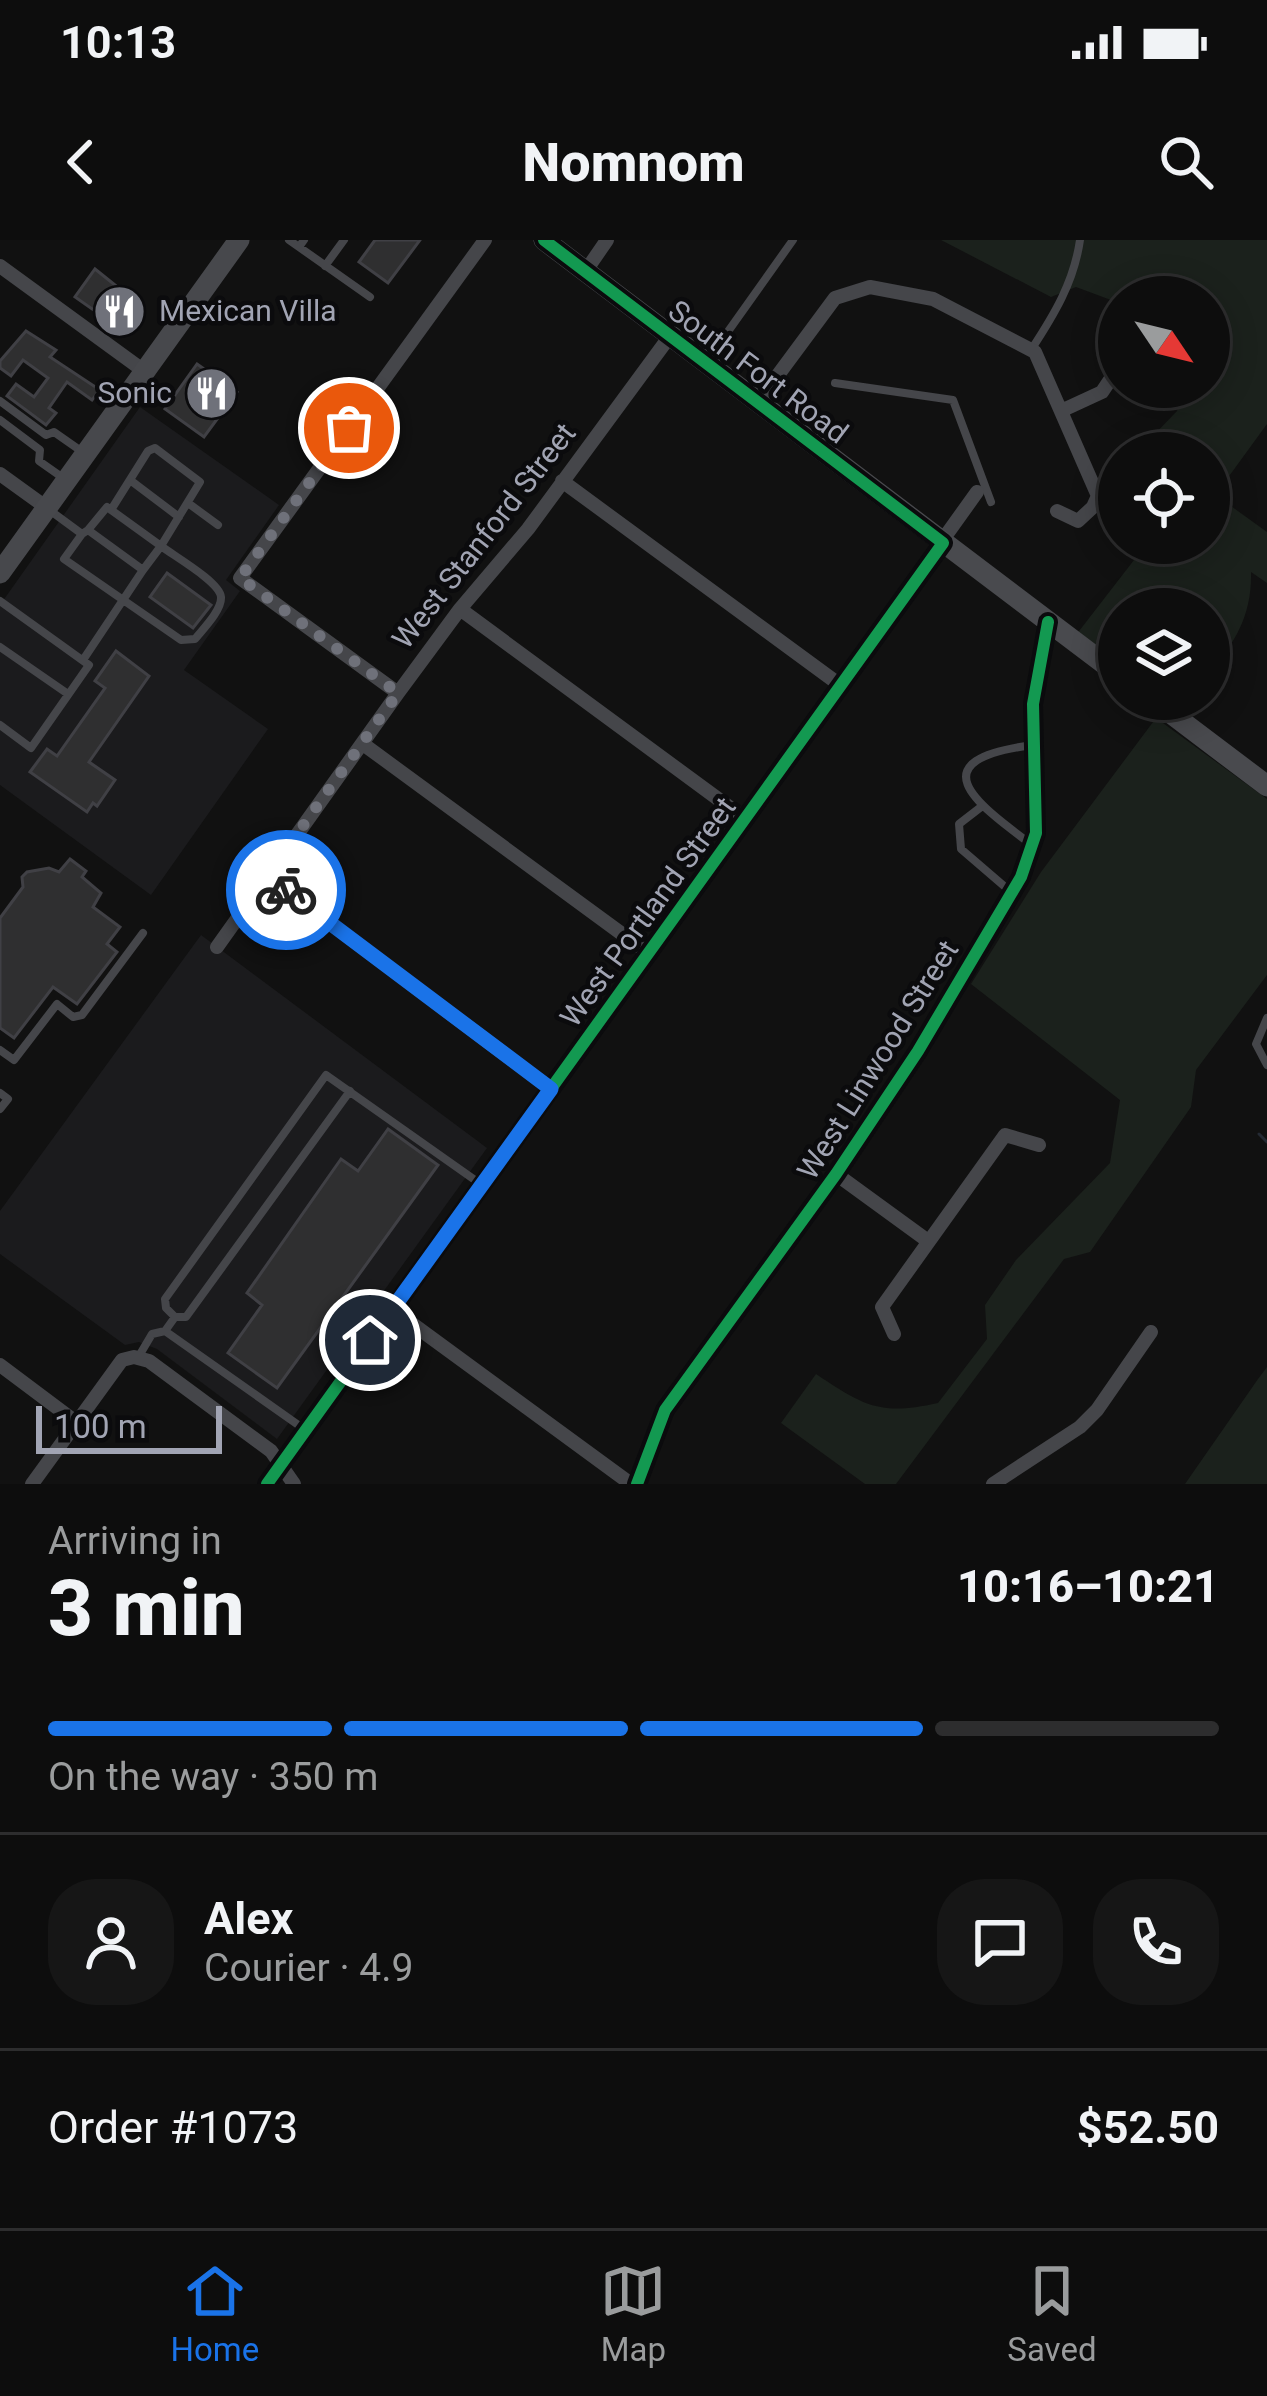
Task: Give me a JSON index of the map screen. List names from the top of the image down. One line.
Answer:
{"streets":{"street":["South Fort Road","West Stanford Street","West Portland Street","West Linwood Street"]},"crossings":[["South Fort Road","West Stanford Street"],["South Fort Road","West Portland Street"],["South Fort Road","West Linwood Street"]],"places":{"restaurant":["Mexican Villa","Sonic"]},"scale_bar":"100 m","north":"bottom right","page":{"status":"10:13","header":"Nomnom","scale":"100 m","heading":["3 min","Arriving in","10:16–10:21"],"panel":["Alex","Courier · 4.9","Order #1073","$52.50"],"bar":"On the way · 350 m","tabs":["Home","Map","Saved"]}}
